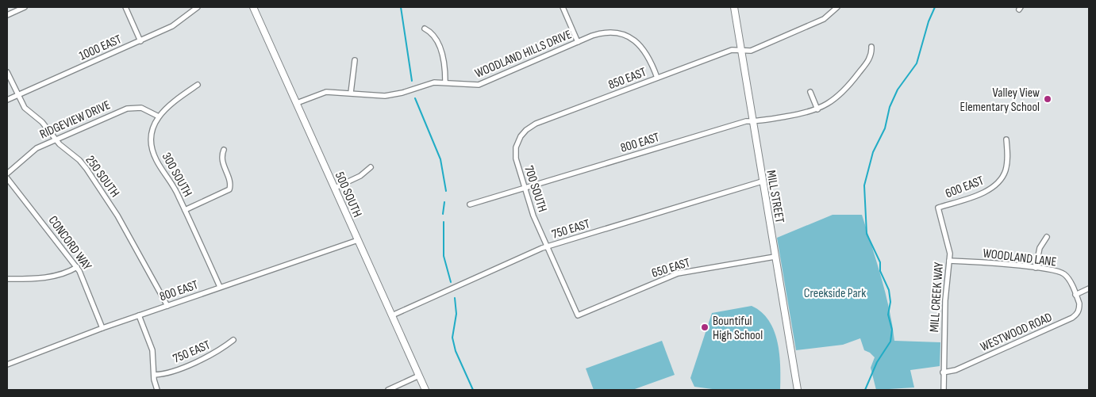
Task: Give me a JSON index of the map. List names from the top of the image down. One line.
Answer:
{"streets":{"street":["1000 EAST","WOODLAND HILLS DRIVE","850 EAST","RIDGEVIEW DRIVE","800 EAST","300 SOUTH","250 SOUTH","600 EAST","700 SOUTH","500 SOUTH","MILL STREET","750 EAST","CONCORD WAY","WOODLAND LANE","650 EAST","MILL CREEK WAY","WESTWOOD ROAD"]},"crossings":[["1000 EAST","250 SOUTH"],["WOODLAND HILLS DRIVE","850 EAST"],["WOODLAND HILLS DRIVE","500 SOUTH"],["850 EAST","700 SOUTH"],["850 EAST","MILL STREET"],["RIDGEVIEW DRIVE","300 SOUTH"],["RIDGEVIEW DRIVE","250 SOUTH"],["800 EAST","300 SOUTH"],["800 EAST","250 SOUTH"],["800 EAST","700 SOUTH"],["800 EAST","500 SOUTH"],["800 EAST","MILL STREET"],["800 EAST","CONCORD WAY"],["600 EAST","MILL CREEK WAY"],["700 SOUTH","750 EAST"],["700 SOUTH","650 EAST"],["500 SOUTH","750 EAST"],["MILL STREET","750 EAST"],["MILL STREET","650 EAST"],["WOODLAND LANE","MILL CREEK WAY"],["WOODLAND LANE","WESTWOOD ROAD"],["MILL CREEK WAY","WESTWOOD ROAD"]],"parks":["Creekside Park"],"places":["Valley View Elementary School","Bountiful High School"]}
